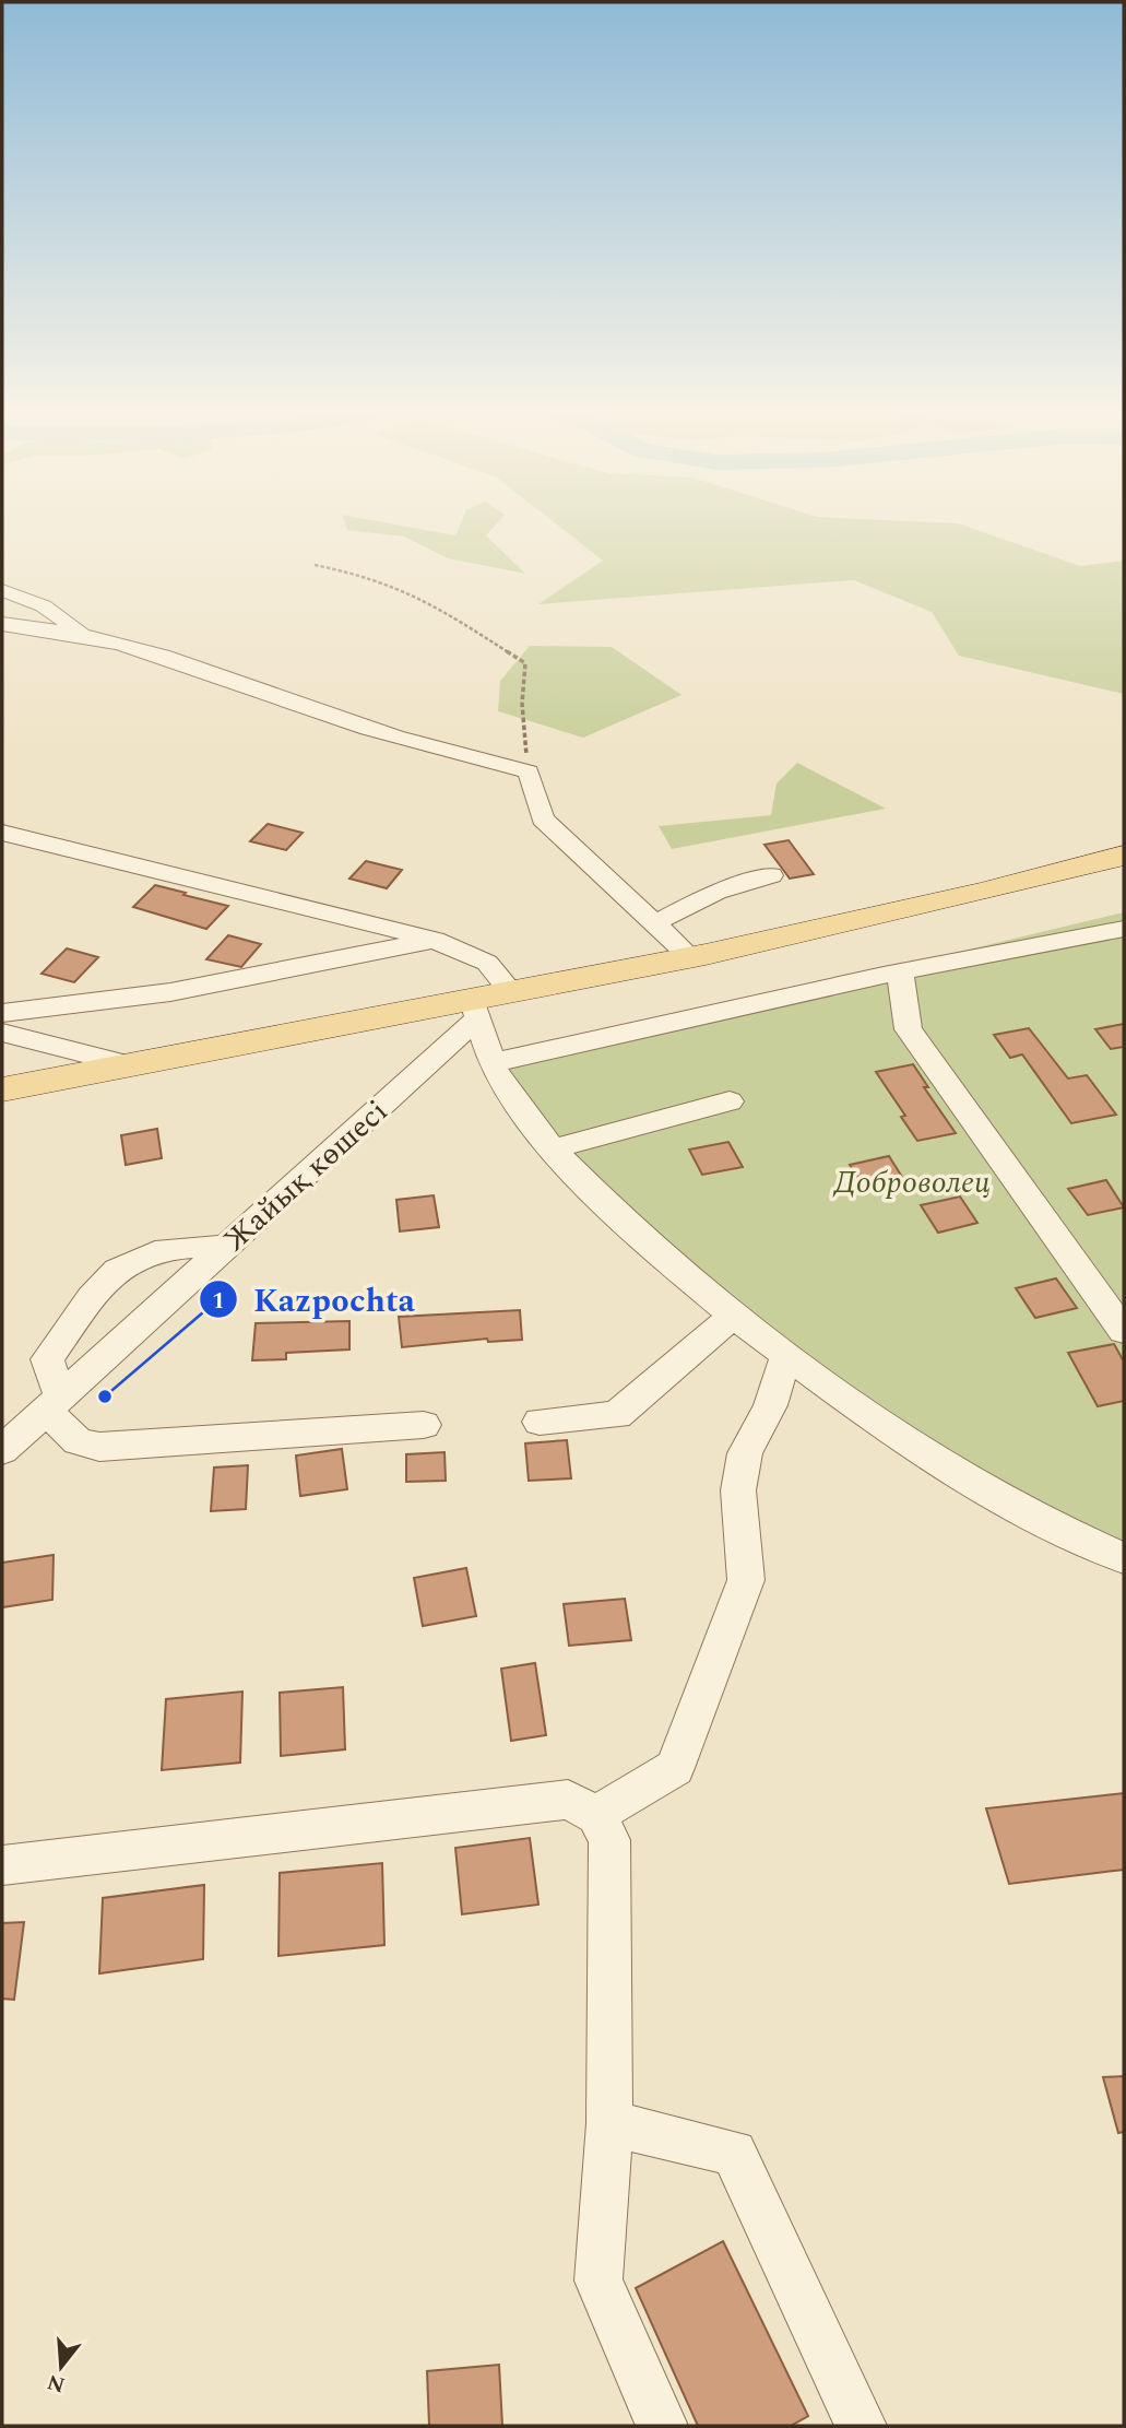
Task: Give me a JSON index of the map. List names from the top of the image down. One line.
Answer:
{"streets":{"street":["Жайық көшесі"]},"parks":["Доброволец"],"places":["Kazpochta"],"north":"bottom"}
